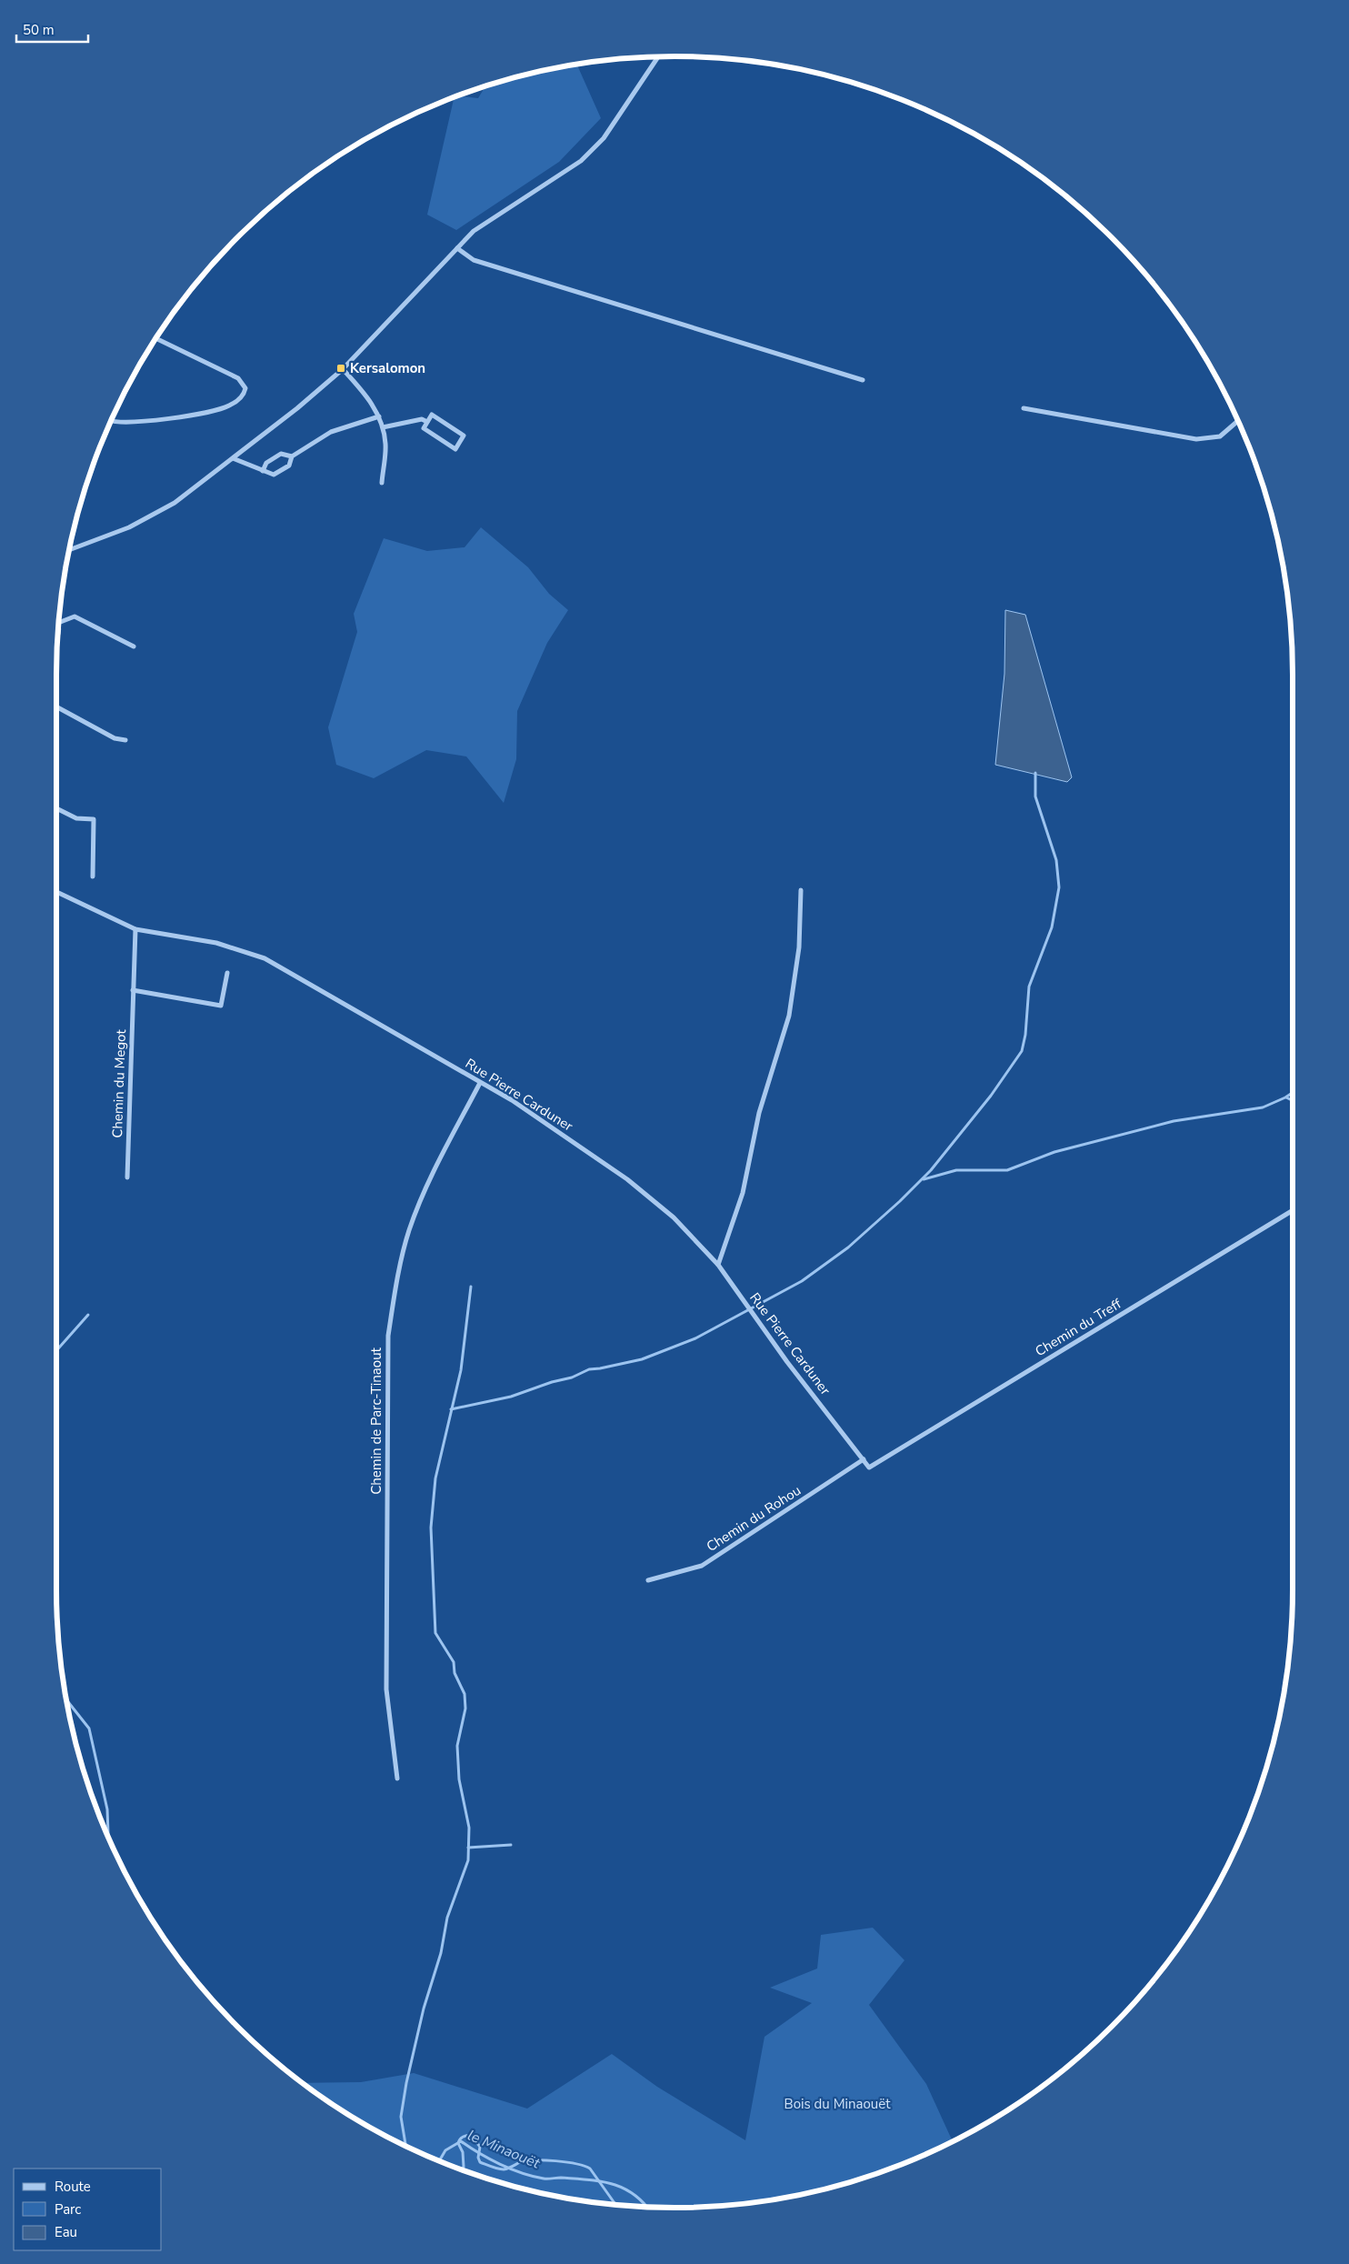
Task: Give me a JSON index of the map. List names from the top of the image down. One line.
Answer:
{"streets":{"street":["Chemin du Megot","Rue Pierre Carduner","Chemin du Treff","Chemin de Parc-Tinaout","Chemin du Rohou"]},"crossings":[["Chemin du Megot","Rue Pierre Carduner"],["Rue Pierre Carduner","Chemin du Treff"],["Rue Pierre Carduner","Chemin de Parc-Tinaout"],["Rue Pierre Carduner","Chemin du Rohou"]],"water":["le Minaouët"],"parks":["Bois du Minaouët"],"places":{"transit":["Kersalomon"]},"legend":["Route","Parc","Eau"],"scale_bar":"50 m"}
